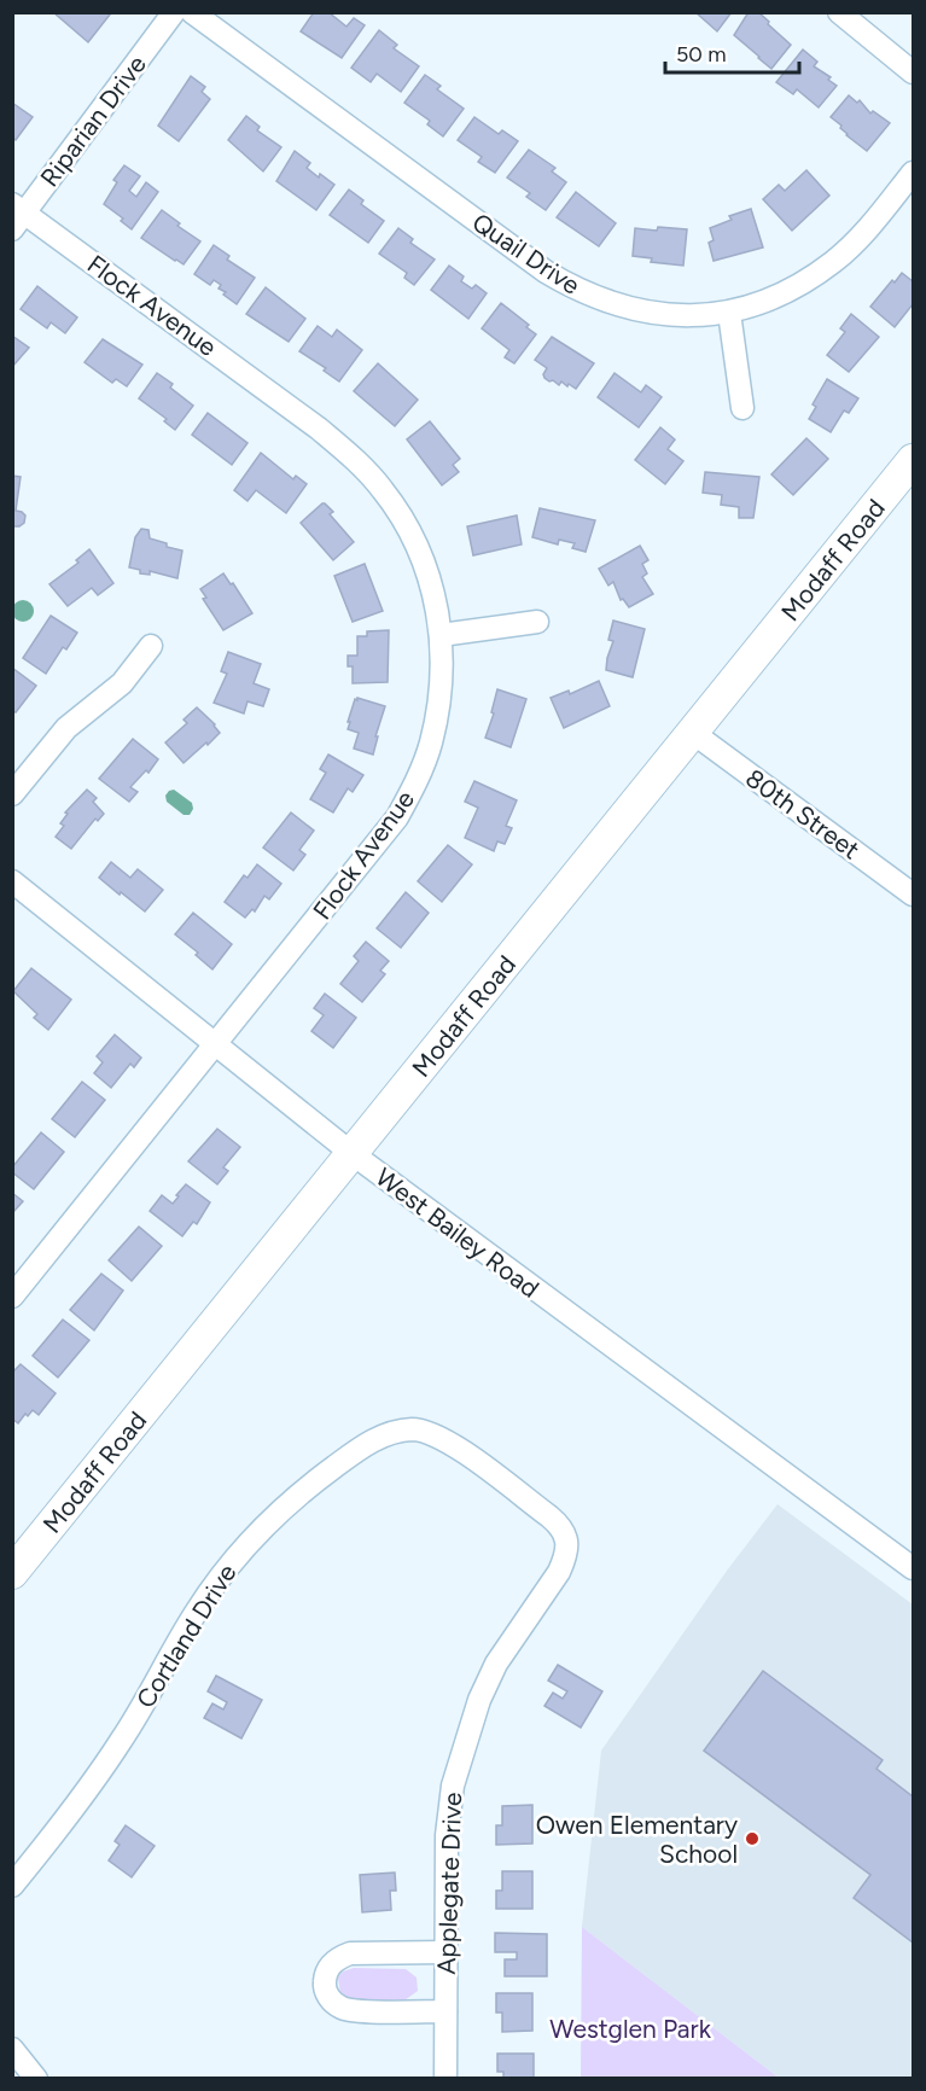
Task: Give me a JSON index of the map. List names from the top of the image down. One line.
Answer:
{"streets":{"street":["Riparian Drive","Quail Drive","Flock Avenue","Modaff Road","80th Street","West Bailey Road","Cortland Drive","Applegate Drive"]},"crossings":[["Riparian Drive","Flock Avenue"],["Flock Avenue","West Bailey Road"],["Modaff Road","80th Street"],["Modaff Road","West Bailey Road"],["Cortland Drive","Applegate Drive"]],"parks":["Westglen Park"],"places":["Owen Elementary School"],"scale_bar":"50 m"}
